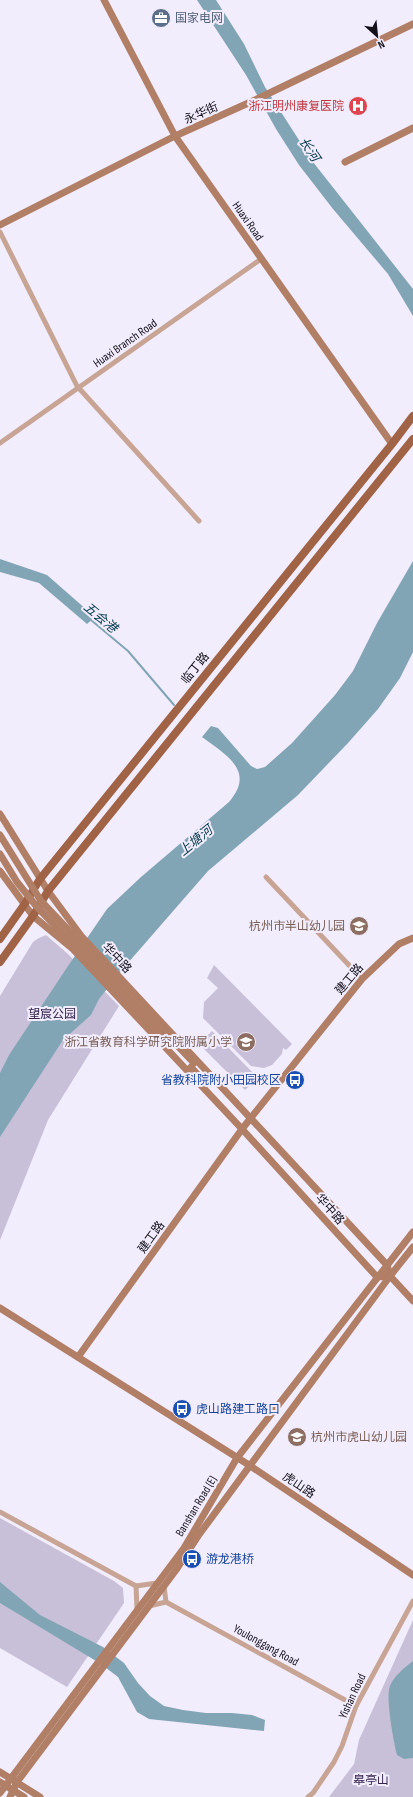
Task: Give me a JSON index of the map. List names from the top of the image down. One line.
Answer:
{"streets":{"main road":["永华街","Huaxi Road","临丁路","华中路","建工路","虎山路","Banshan Road (E)"],"street":["Huaxi Branch Road","Youlonggang Road","Yishan Road"]},"crossings":[["永华街","Huaxi Road"],["Huaxi Road","Huaxi Branch Road"],["Huaxi Road","临丁路"],["临丁路","华中路"],["华中路","建工路"],["华中路","Banshan Road (E)"],["建工路","虎山路"],["虎山路","Banshan Road (E)"],["Youlonggang Road","Yishan Road"]],"water":["长河","五会港","上塘河"],"parks":["望宸公园","皋亭山"],"places":{"office":["国家电网"],"hospital":["浙江明州康复医院"],"school or university":["杭州市半山幼儿园","浙江省教育科学研究院附属小学","杭州市虎山幼儿园"],"bus stop":["省教科院附小田园校区","虎山路建工路口","游龙港桥"]},"north":"bottom right"}
